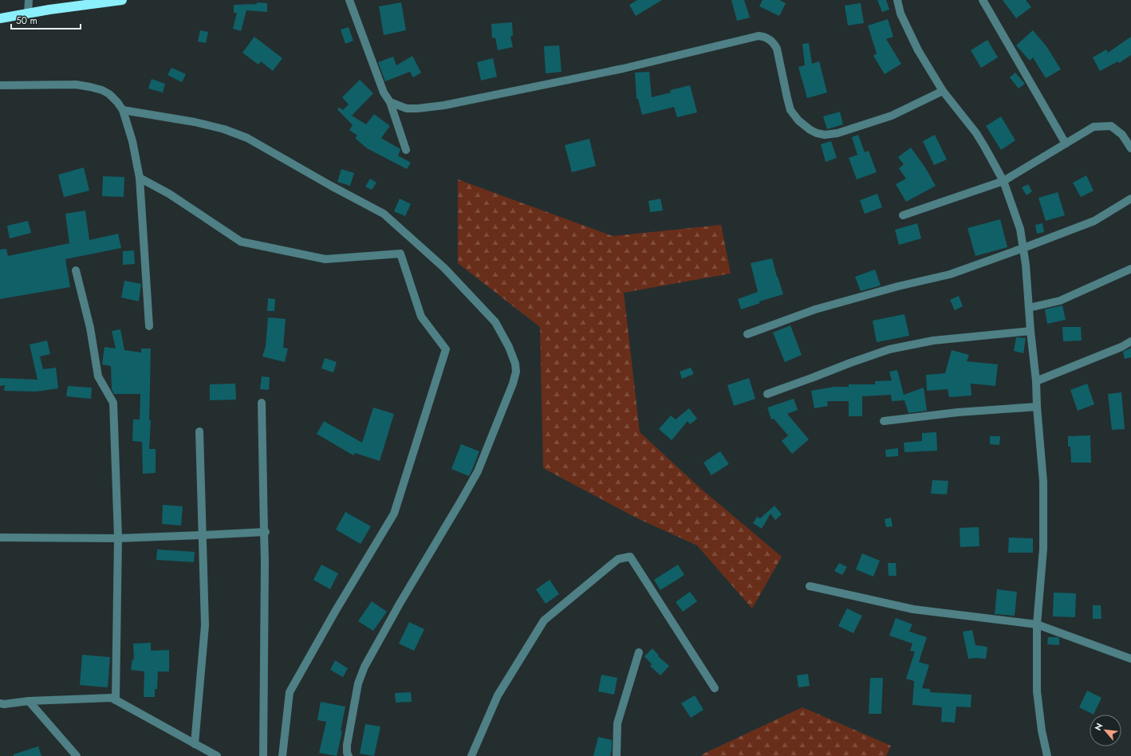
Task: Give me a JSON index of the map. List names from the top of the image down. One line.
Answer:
{"scale_bar":"50 m","north":"top left"}
